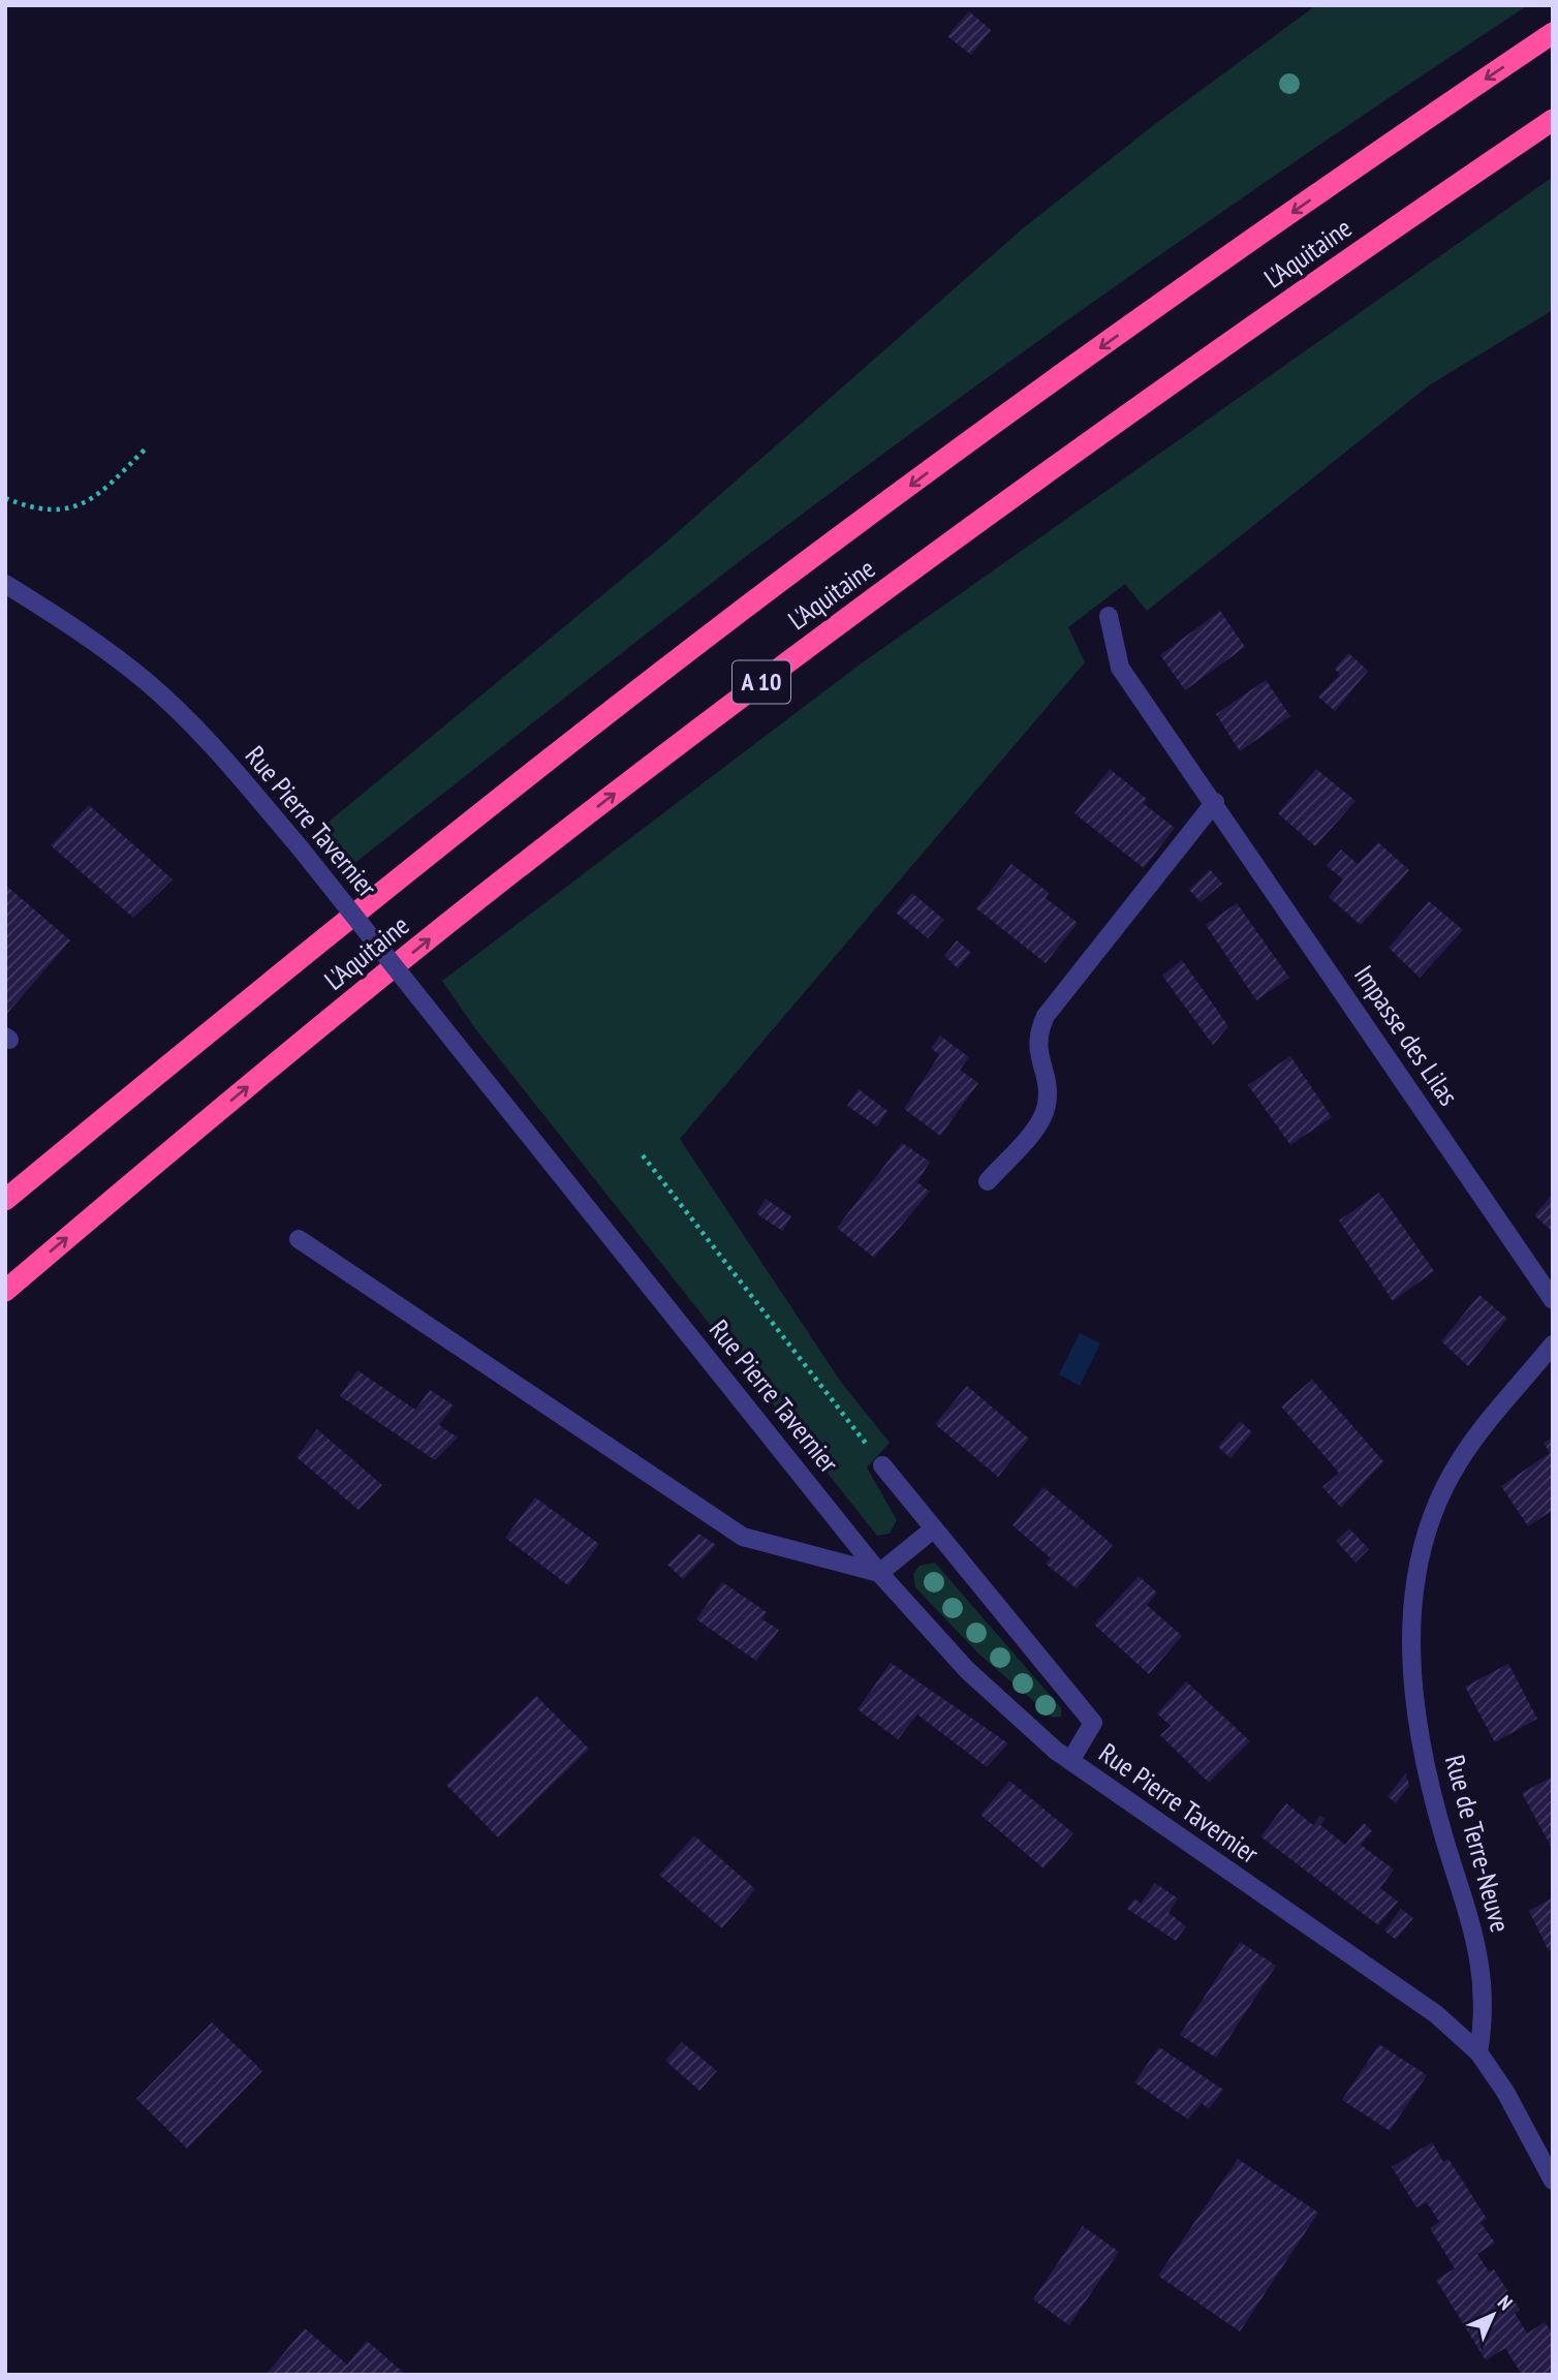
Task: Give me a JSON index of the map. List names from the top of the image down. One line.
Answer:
{"streets":{"highway":["L'Aquitaine","A 10"],"street":["Rue Pierre Tavernier","Impasse des Lilas","Rue de Terre-Neuve"]},"crossings":[["Rue Pierre Tavernier","Rue de Terre-Neuve"]],"north":"top right"}
